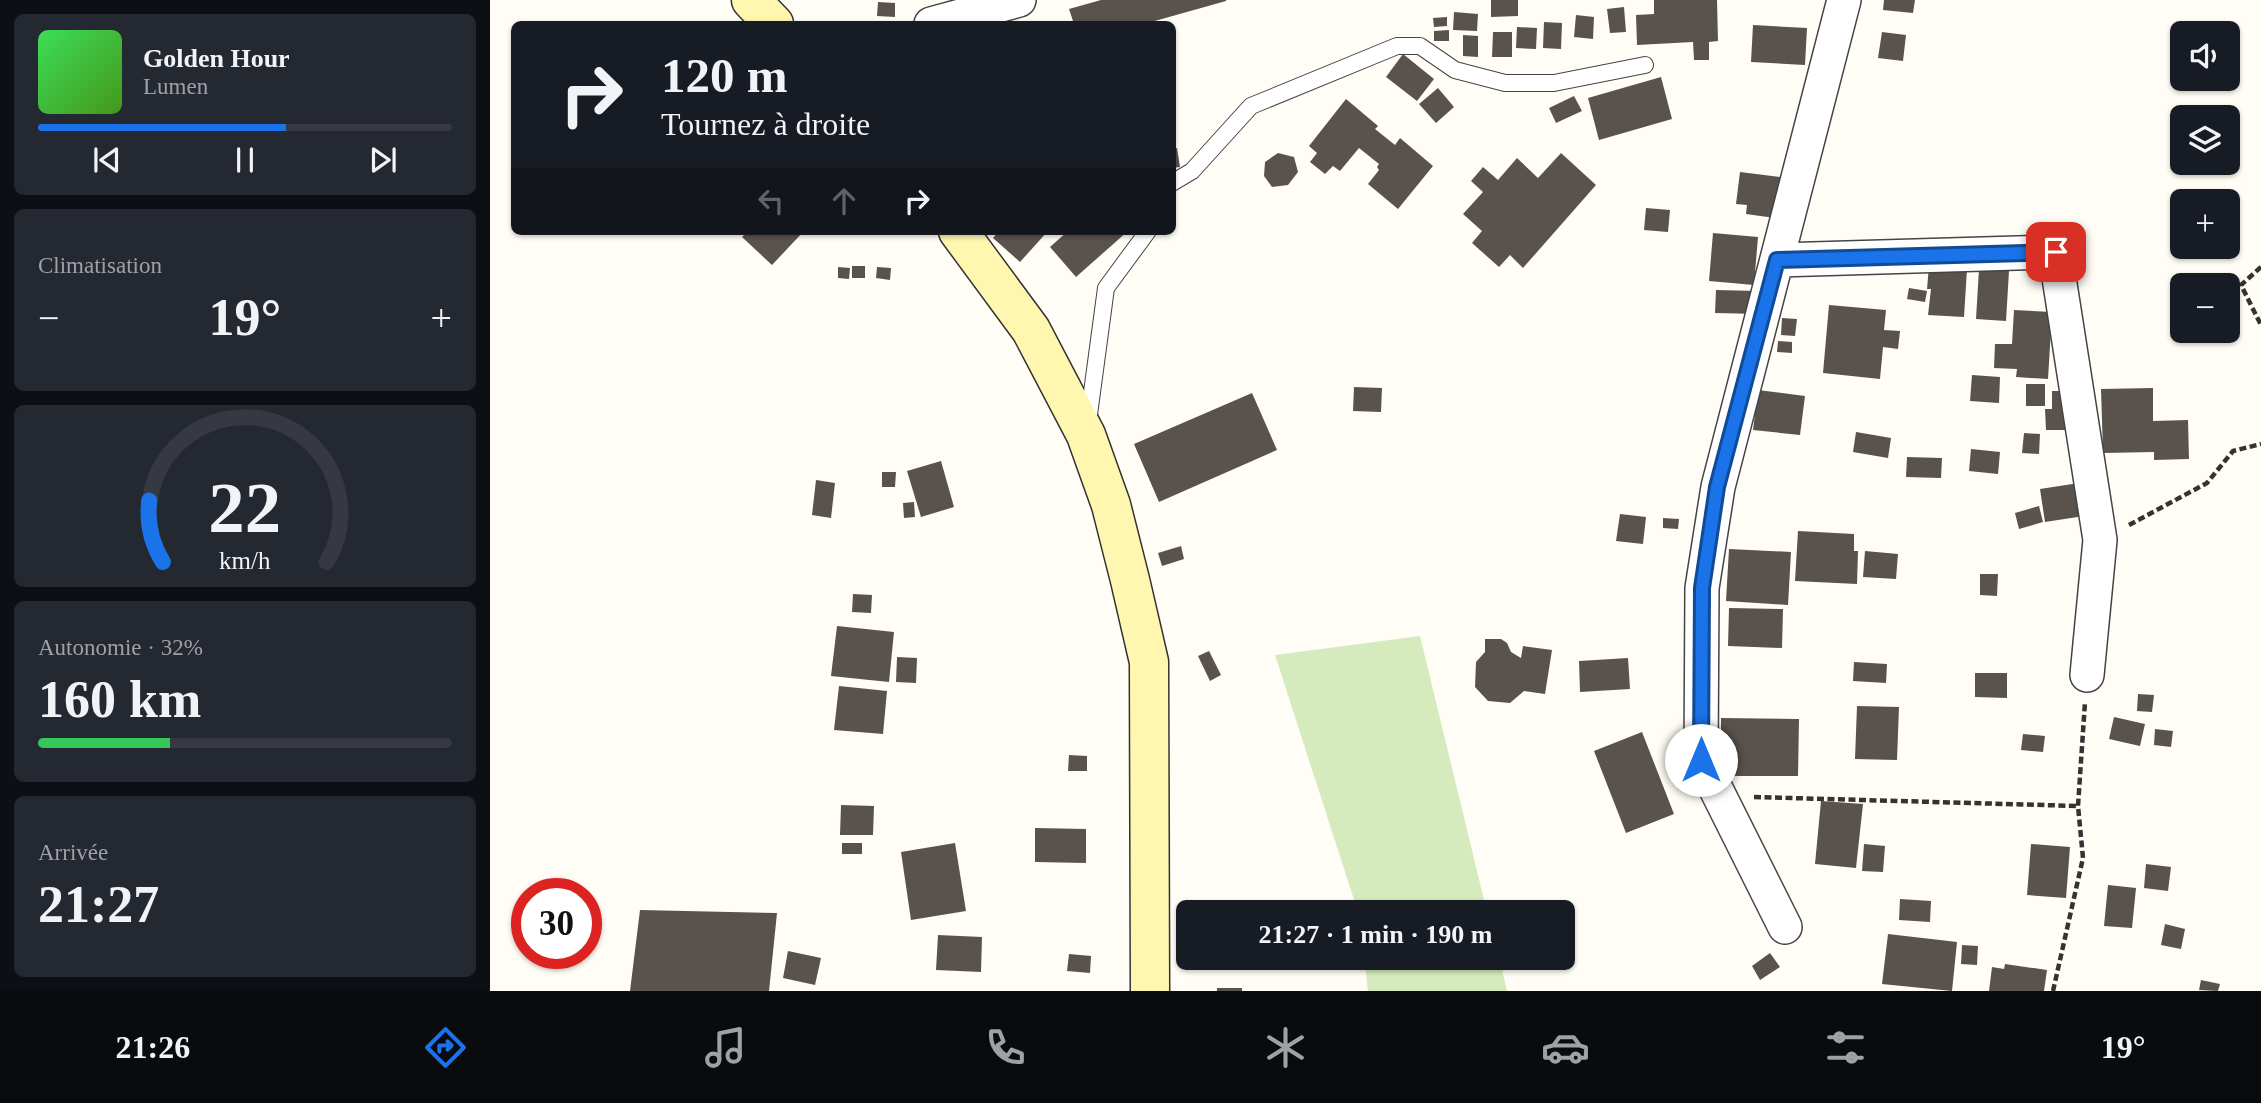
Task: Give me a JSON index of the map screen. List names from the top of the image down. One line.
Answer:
{"page":{"map_buttons":["+","−"],"turn":["120 m","Tournez à droite"],"song":["Golden Hour","Lumen"],"tile":["Climatisation",["Autonomie · 32%","160 km"],["Arrivée","21:27"]],"heat":["−","19°","+"],"limit":"30","trip":"21:27 · 1 min · 190 m","tabs":["21:26","19°"],"gauge":["22","km/h"]}}
